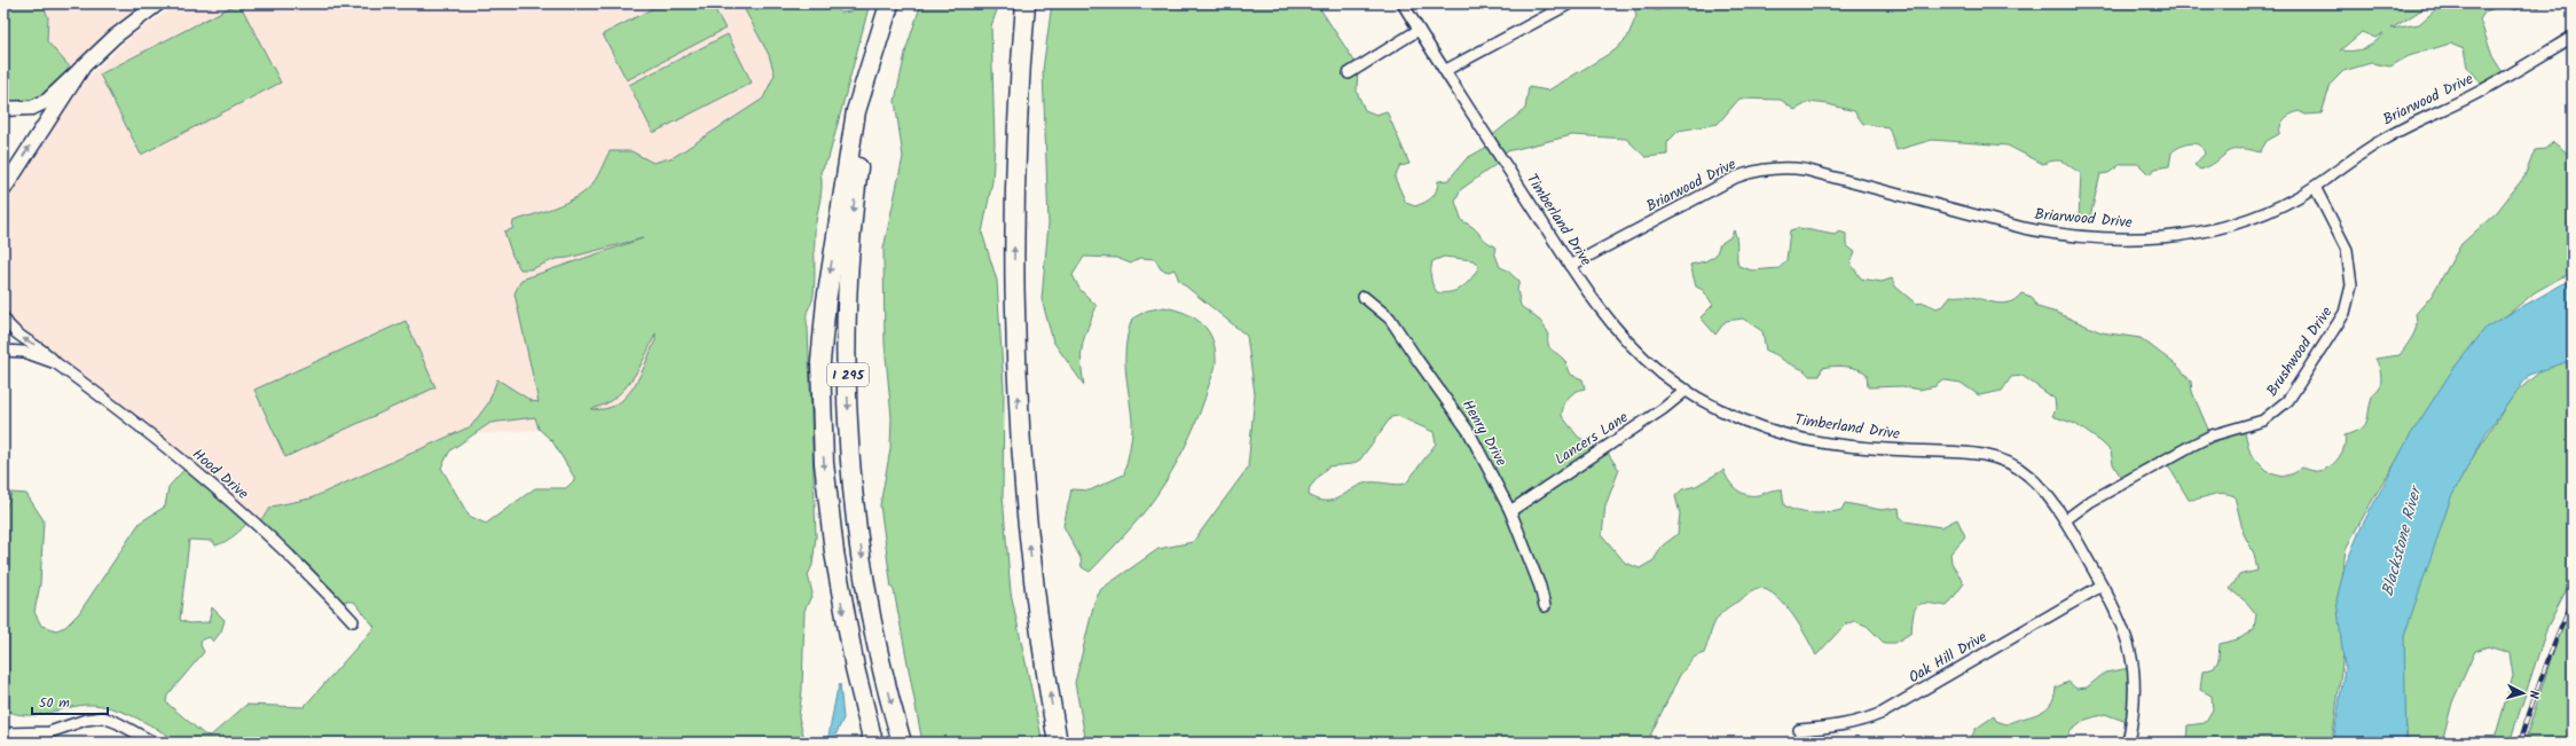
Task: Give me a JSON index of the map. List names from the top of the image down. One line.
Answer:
{"streets":{"highway":["I 295"],"street":["Briarwood Drive","Timberland Drive","Brushwood Drive","Henry Drive","Lancers Lane","Hood Drive","Oak Hill Drive"]},"crossings":[["Briarwood Drive","Timberland Drive"],["Briarwood Drive","Brushwood Drive"],["Timberland Drive","Brushwood Drive"],["Timberland Drive","Lancers Lane"],["Timberland Drive","Oak Hill Drive"],["Henry Drive","Lancers Lane"]],"water":["Blackstone River"],"scale_bar":"50 m","north":"right"}
